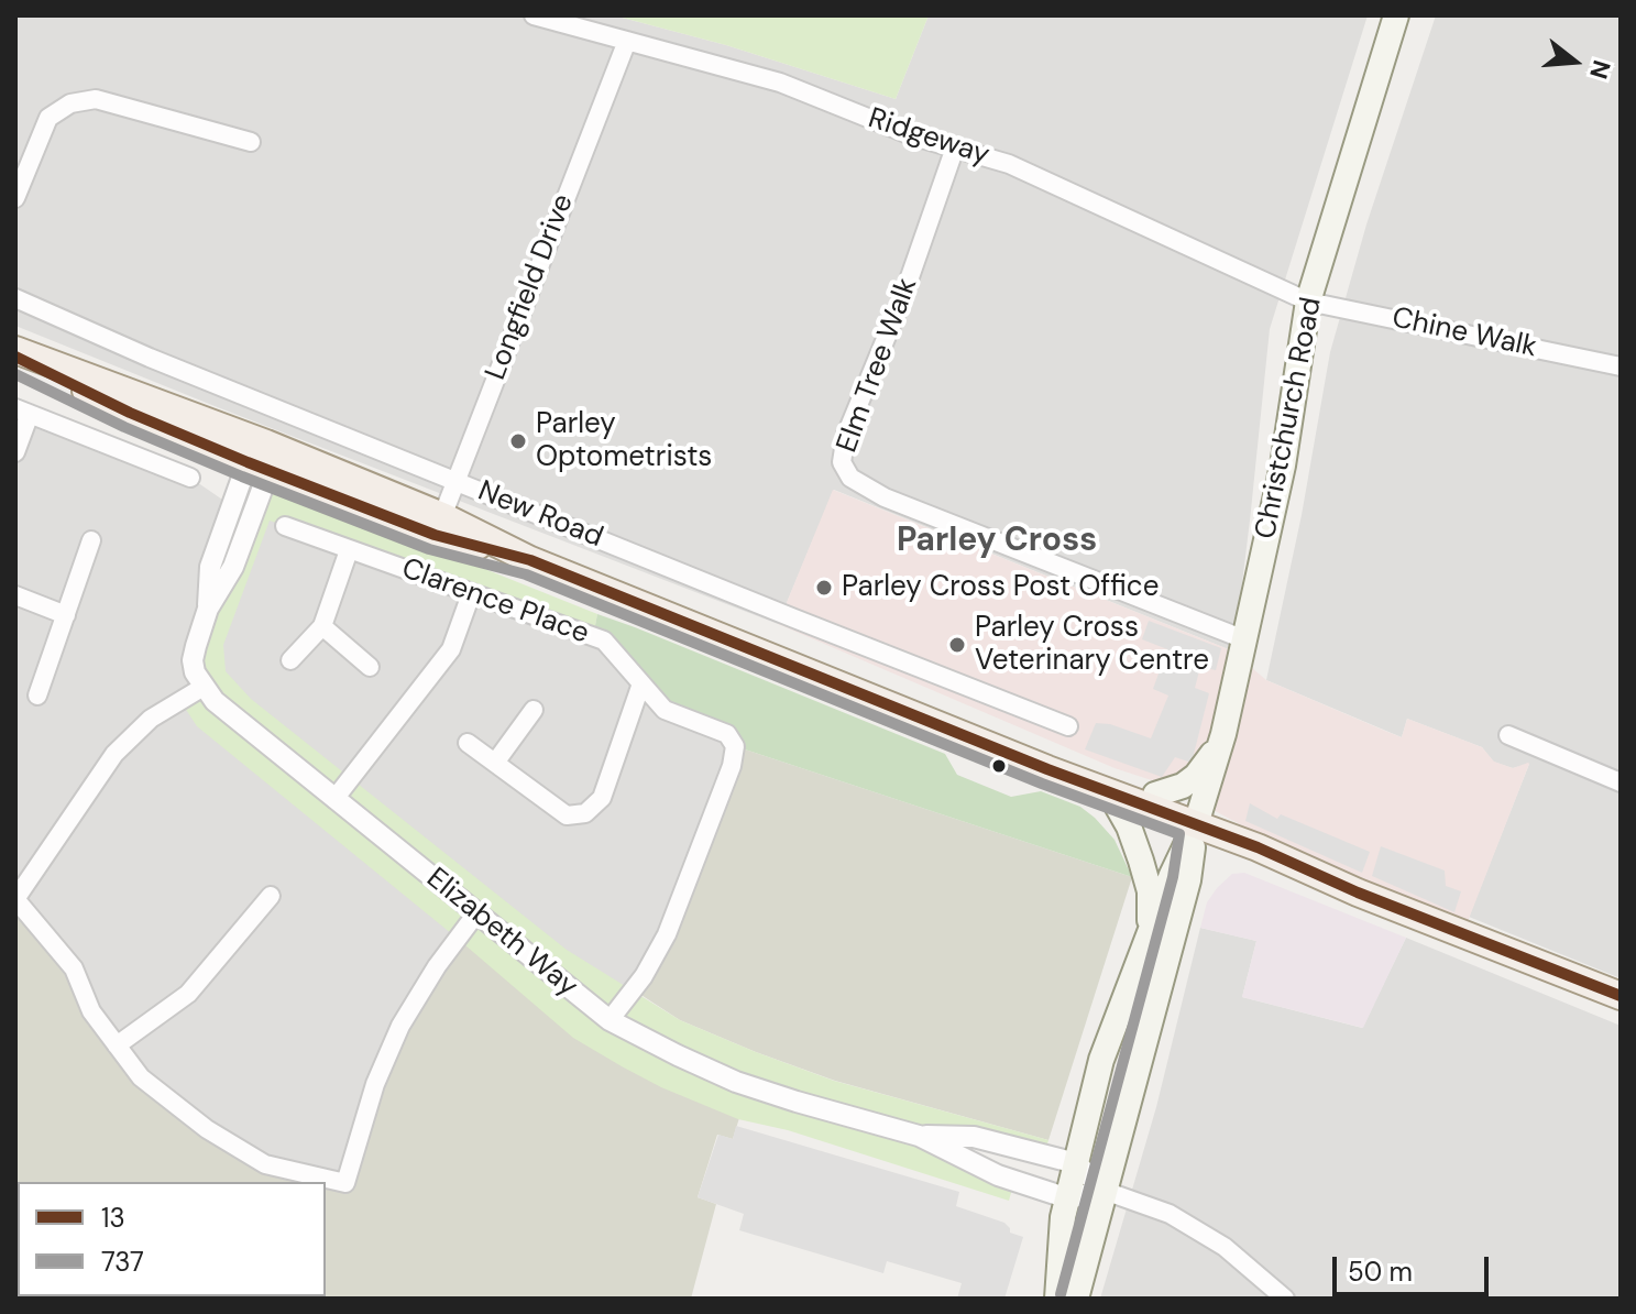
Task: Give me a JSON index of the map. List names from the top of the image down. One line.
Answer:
{"streets":{"main road":["Christchurch Road","New Road"],"street":["Ridgeway","Longfield Drive","Chine Walk","Elm Tree Walk","Clarence Place","Elizabeth Way"]},"crossings":[["Ridgeway","Longfield Drive"],["Ridgeway","Chine Walk"],["Ridgeway","Elm Tree Walk"],["Ridgeway","Christchurch Road"],["Longfield Drive","New Road"],["Chine Walk","Christchurch Road"],["Elm Tree Walk","Christchurch Road"],["Christchurch Road","New Road"],["Christchurch Road","Elizabeth Way"],["Clarence Place","Elizabeth Way"]],"districts":["Parley Cross"],"places":["Parley Optometrists","Parley Cross Post Office","Parley Cross Veterinary Centre"],"lines":["transit line 13","transit line 737"],"legend":["13","737"],"scale_bar":"50 m","north":"right"}
